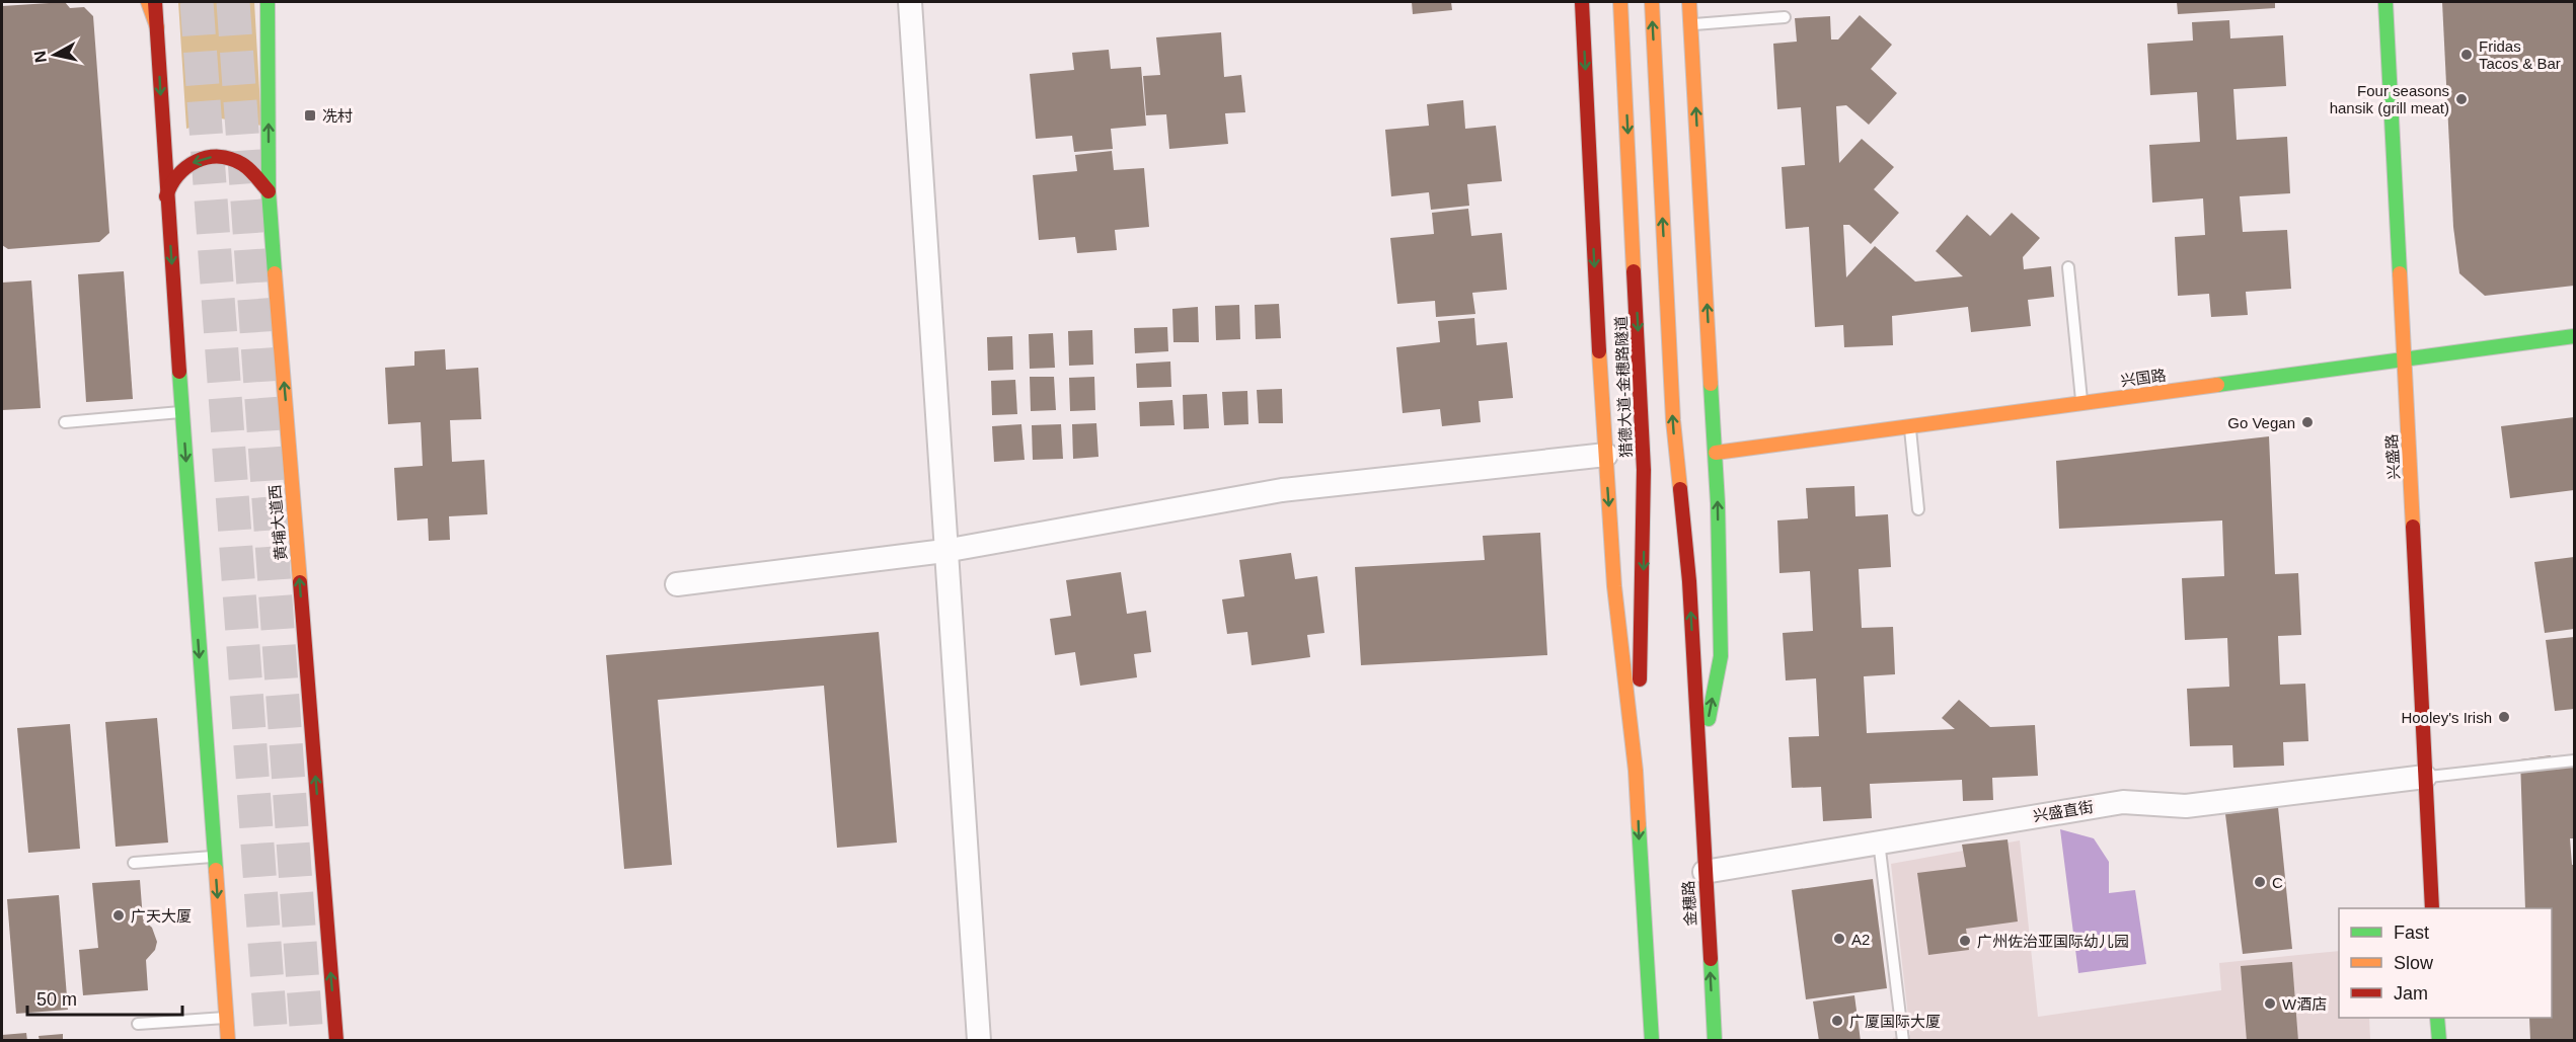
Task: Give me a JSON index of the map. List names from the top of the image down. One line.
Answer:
{"streets":{"main road":["兴国路","猎德大道-金穗路隧道","兴盛路","黄埔大道西","金穗路"],"street":["兴盛直街"]},"crossings":[["兴国路","兴盛路"],["兴盛路","兴盛直街"],["兴盛直街","金穗路"]],"places":{"other":["Fridas Tacos & Bar","Four seasons hansik (grill meat)","Go Vegan","Hooley's Irish","C","广天大厦","A2","广州佐治亚国际幼儿园","W酒店","广厦国际大厦"],"transit":["冼村"]},"legend":["Fast","Slow","Jam"],"scale_bar":"50 m","north":"left"}
